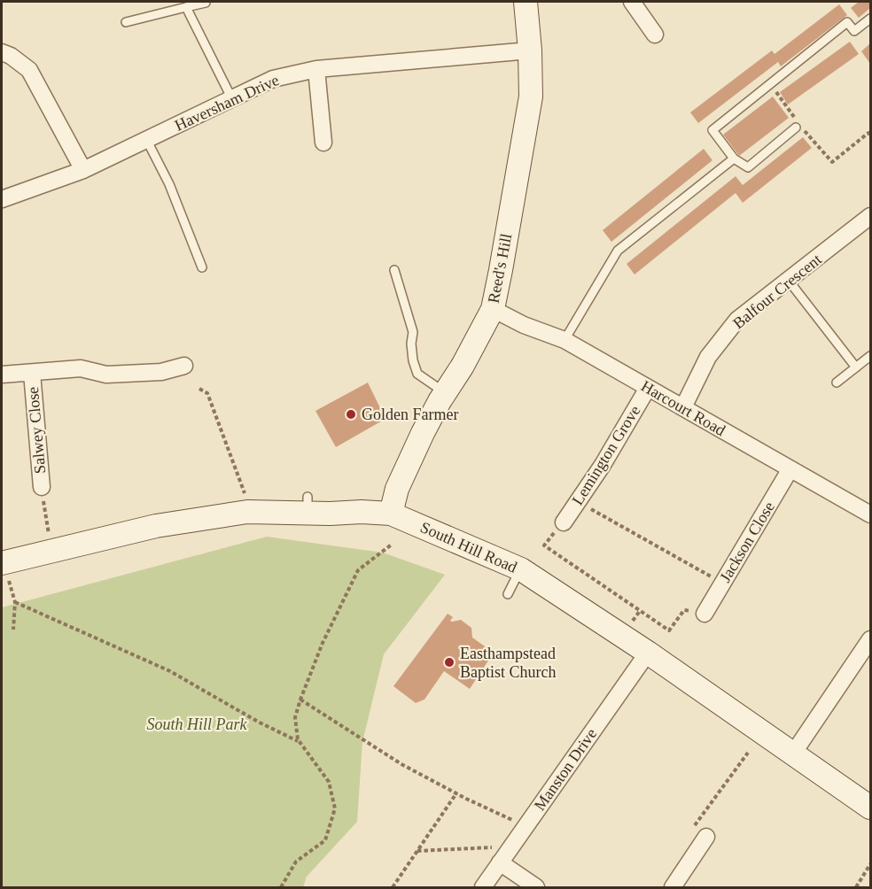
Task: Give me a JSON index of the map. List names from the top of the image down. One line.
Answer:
{"streets":{"street":["Haversham Drive","Reed's Hill","Balfour Crescent","Harcourt Road","Salwey Close","Lemington Grove","Jackson Close","South Hill Road","Manston Drive"]},"crossings":[["Haversham Drive","Reed's Hill"],["Reed's Hill","Harcourt Road"],["Reed's Hill","South Hill Road"],["Balfour Crescent","Harcourt Road"],["Harcourt Road","Lemington Grove"],["Harcourt Road","Jackson Close"],["South Hill Road","Manston Drive"]],"parks":["South Hill Park"],"places":["Golden Farmer","Easthampstead Baptist Church"]}
